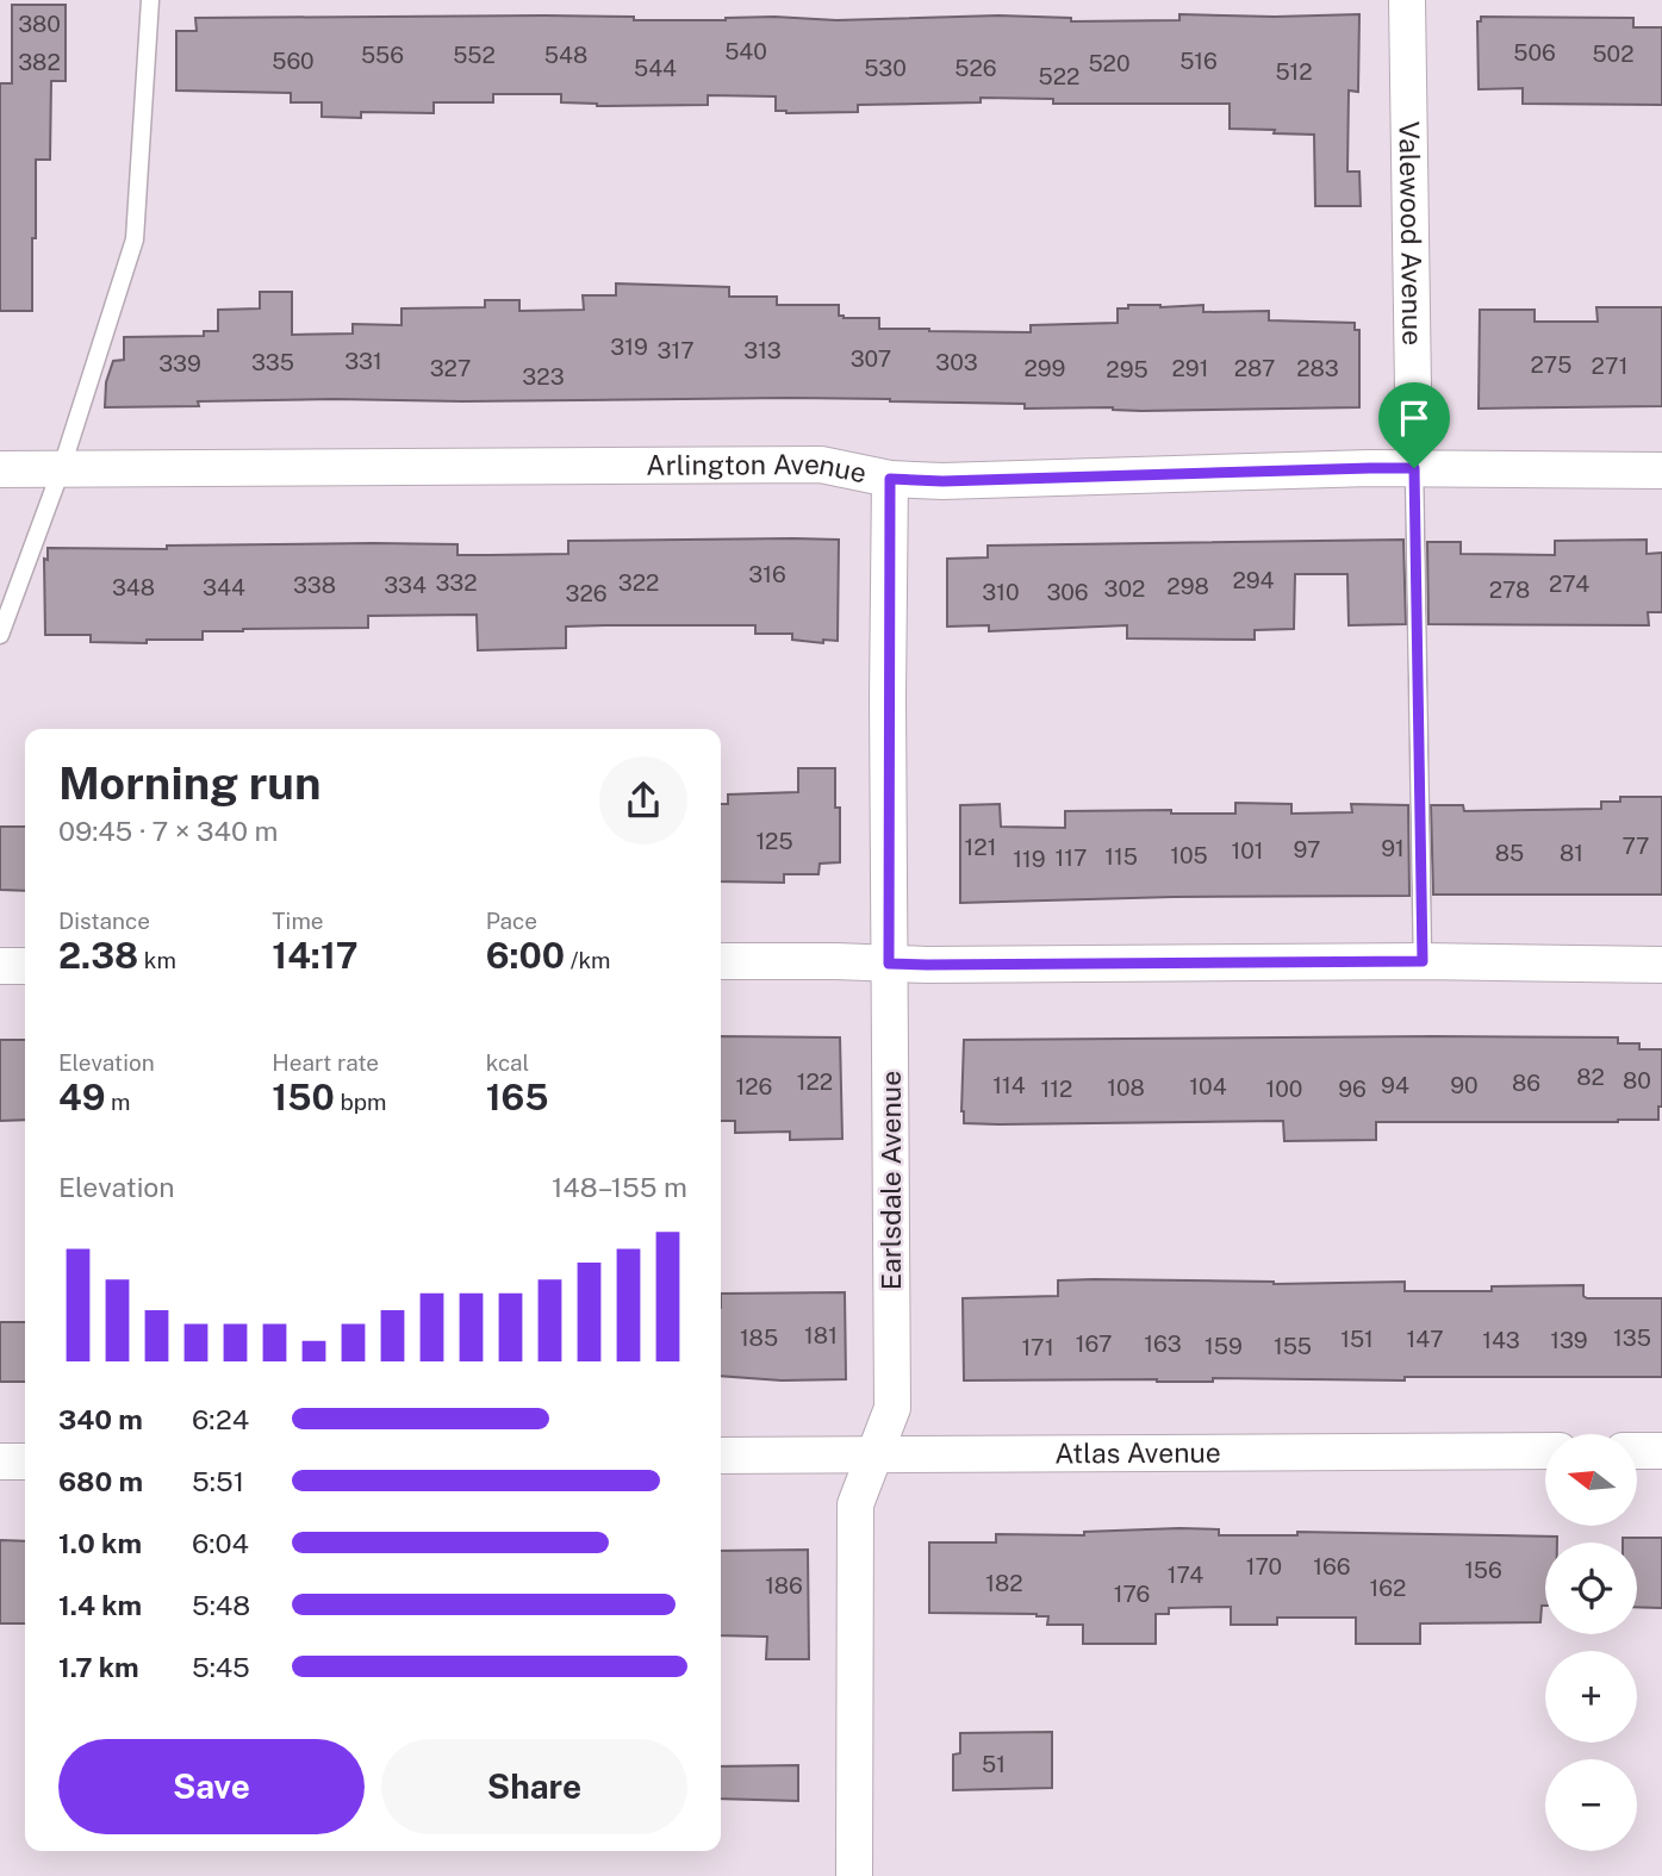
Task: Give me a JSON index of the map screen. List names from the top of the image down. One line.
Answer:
{"streets":{"street":["Valewood Avenue","Arlington Avenue","Earlsdale Avenue","Atlas Avenue"]},"crossings":[["Valewood Avenue","Arlington Avenue"],["Arlington Avenue","Earlsdale Avenue"],["Earlsdale Avenue","Atlas Avenue"]],"house_numbers":["380","540","506","502","556","552","548","560","516","382","520","544","530","526","512","522","319","317","313","307","331","335","303","339","275","271","327","299","291","287","283","295","323","316","294","332","322","274","338","334","298","348","344","302","278","310","306","326","125","77","121","91","97","101","85","81","105","115","117","119","82","80","122","86","114","94","90","126","104","108","112","100","96","181","185","135","151","147","143","139","167","163","159","155","171","170","166","156","174","182","186","162","176","51"],"north":"left","page":{"heading":["Morning run","09:45 · 7 × 340 m"],"stats":[["Distance","2.38 km"],["Time","14:17"],["Pace","6:00 /km"],["Elevation","49 m"],["Heart rate","150 bpm"],["kcal","165"]],"chart":["Elevation","148–155 m"],"list":[{"name":"340 m","note":"6:24"},{"name":"680 m","note":"5:51"},{"name":"1.0 km","note":"6:04"},{"name":"1.4 km","note":"5:48"},{"name":"1.7 km","note":"5:45"}],"map_buttons":["+","−"],"buttons":["Save","Share"]}}
